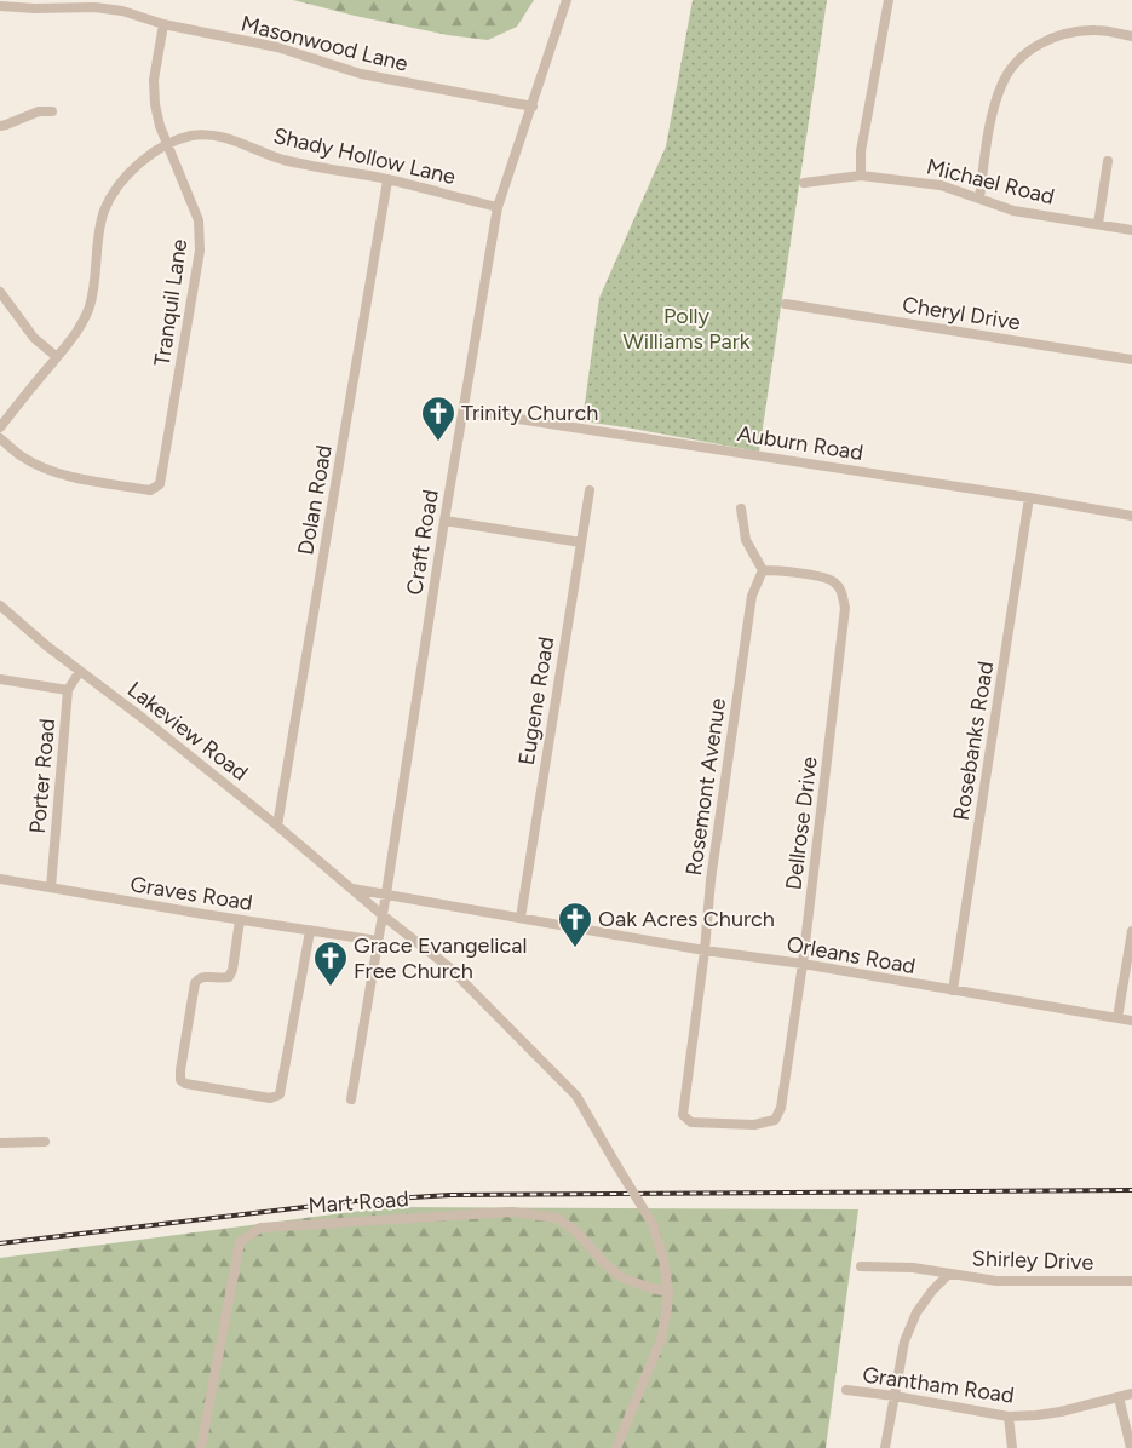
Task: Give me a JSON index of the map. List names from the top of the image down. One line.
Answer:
{"streets":{"street":["Masonwood Lane","Shady Hollow Lane","Michael Road","Tranquil Lane","Cheryl Drive","Auburn Road","Dolan Road","Craft Road","Eugene Road","Lakeview Road","Rosebanks Road","Porter Road","Rosemont Avenue","Dellrose Drive","Graves Road","Orleans Road","Mart Road","Shirley Drive","Grantham Road"]},"crossings":[["Masonwood Lane","Tranquil Lane"],["Masonwood Lane","Craft Road"],["Shady Hollow Lane","Tranquil Lane"],["Shady Hollow Lane","Dolan Road"],["Shady Hollow Lane","Craft Road"],["Auburn Road","Craft Road"],["Auburn Road","Rosebanks Road"],["Dolan Road","Lakeview Road"],["Craft Road","Lakeview Road"],["Craft Road","Graves Road"],["Craft Road","Orleans Road"],["Eugene Road","Orleans Road"],["Lakeview Road","Porter Road"],["Lakeview Road","Mart Road"],["Rosebanks Road","Orleans Road"],["Porter Road","Graves Road"],["Rosemont Avenue","Dellrose Drive"],["Rosemont Avenue","Orleans Road"],["Dellrose Drive","Orleans Road"]],"parks":["Polly Williams Park"],"places":{"church":["Trinity Church","Oak Acres Church","Grace Evangelical Free Church"]}}
